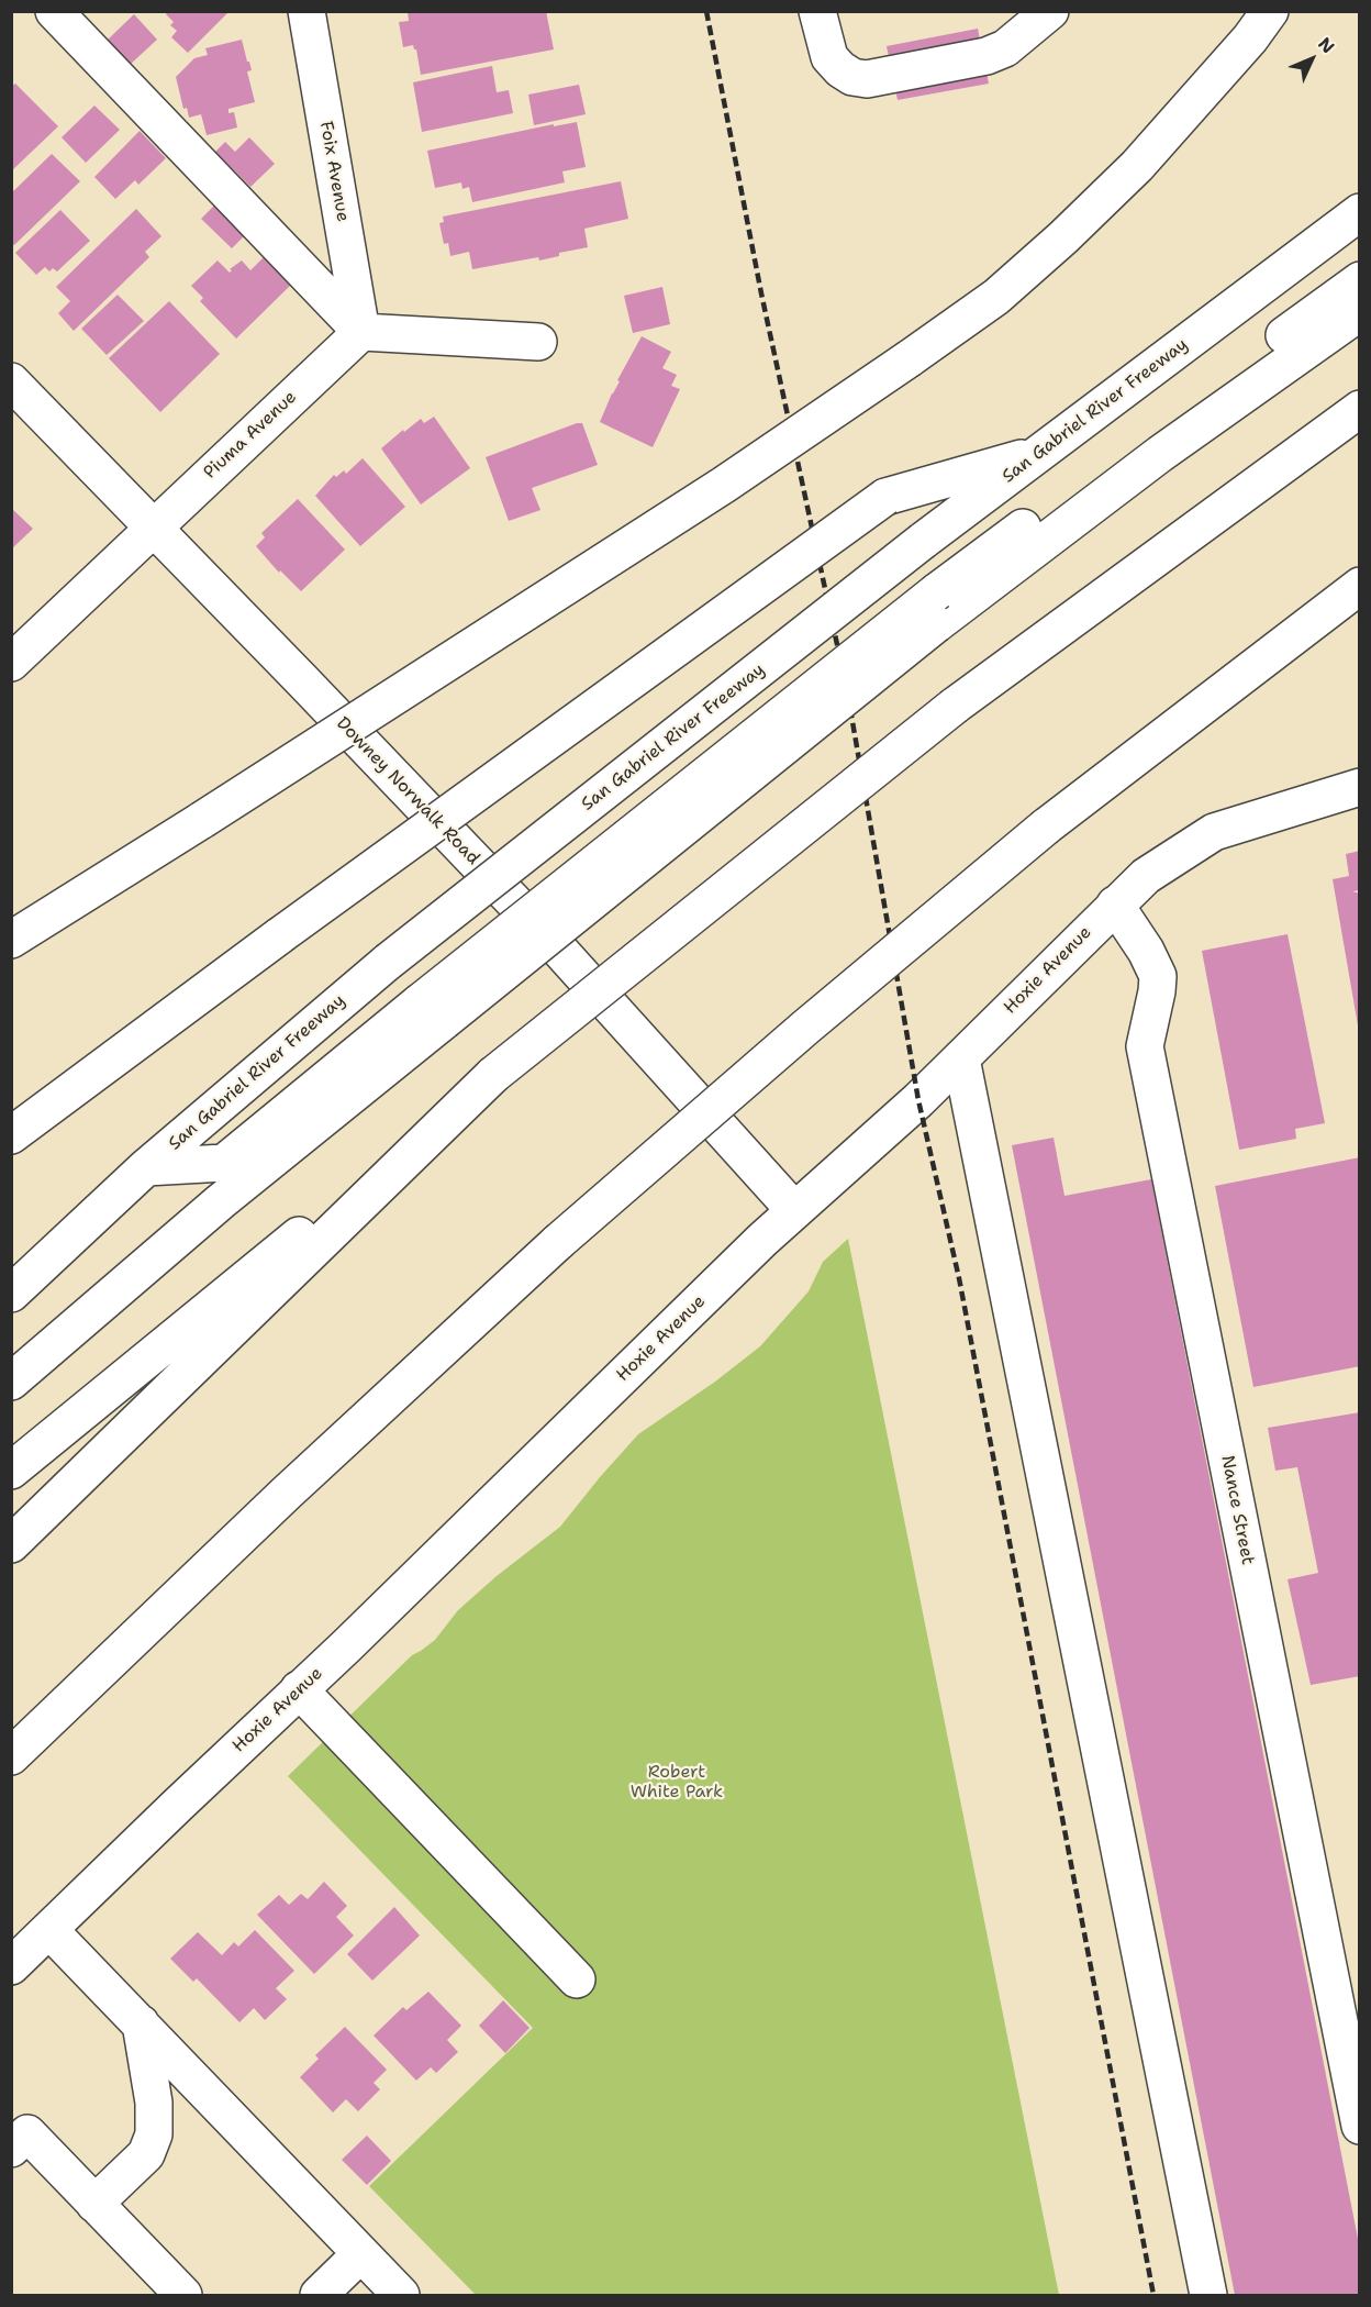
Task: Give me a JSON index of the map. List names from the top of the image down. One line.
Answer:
{"streets":{"main road":["Foix Avenue","San Gabriel River Freeway","Piuma Avenue","Downey Norwalk Road","Hoxie Avenue","Nance Street"]},"crossings":[["Foix Avenue","Piuma Avenue"],["Piuma Avenue","Downey Norwalk Road"],["Downey Norwalk Road","Hoxie Avenue"],["Hoxie Avenue","Nance Street"]],"parks":["Robert White Park"],"north":"top right"}
